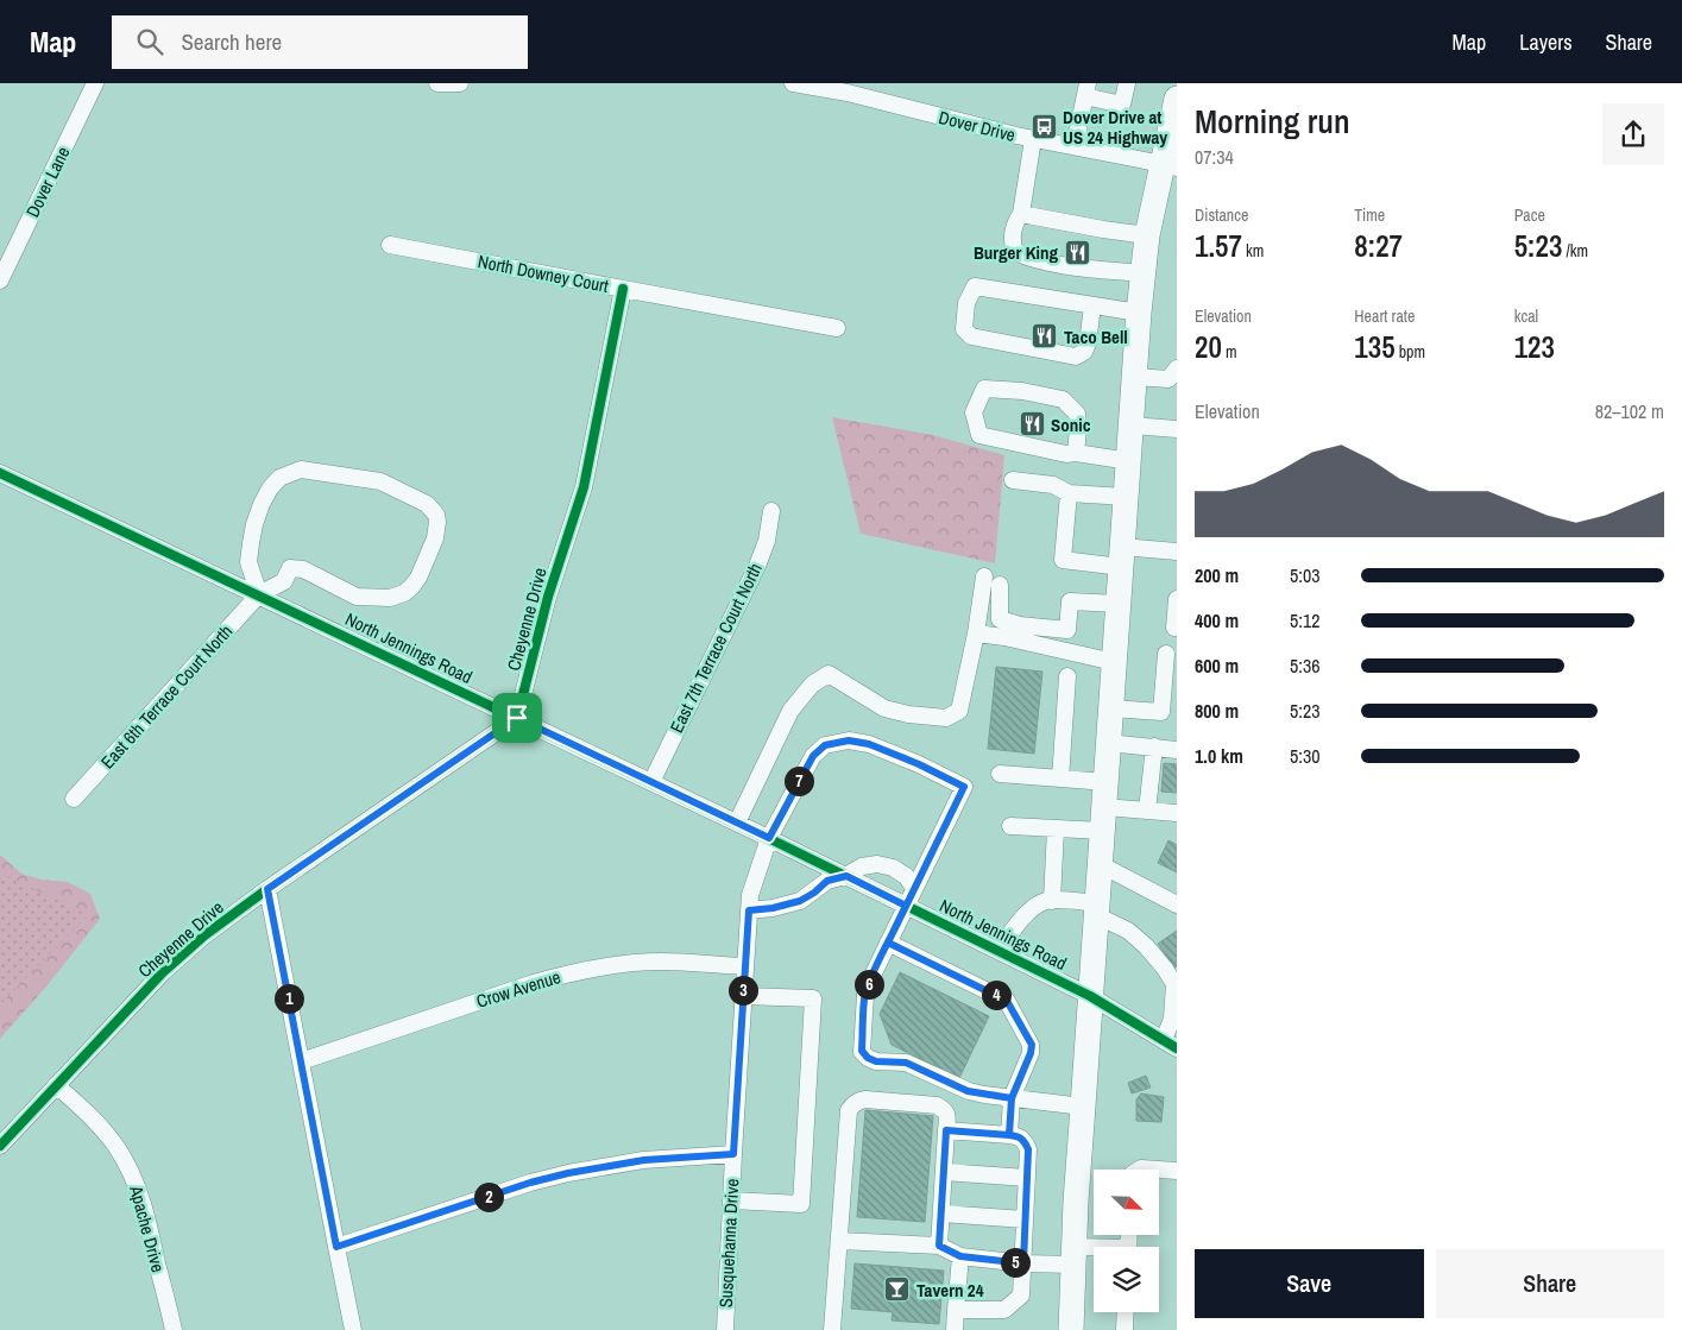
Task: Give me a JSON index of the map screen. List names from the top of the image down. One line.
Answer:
{"streets":{"street":["Dover Drive","Dover Lane","North Downey Court","Cheyenne Drive","North Jennings Road","East 7th Terrace Court North","East 6th Terrace Court North","Crow Avenue","Apache Drive","Susquehanna Drive"]},"crossings":[["North Downey Court","Cheyenne Drive"],["Cheyenne Drive","North Jennings Road"],["Cheyenne Drive","Apache Drive"],["North Jennings Road","East 7th Terrace Court North"],["North Jennings Road","East 6th Terrace Court North"],["North Jennings Road","Susquehanna Drive"],["Crow Avenue","Susquehanna Drive"]],"places":{"bus stop":["Dover Drive at US 24 Highway"],"restaurant":["Burger King","Taco Bell","Sonic"],"bar":["Tavern 24"]},"north":"bottom right","page":{"header":"Map","search":"Search here","nav":["Map","Layers","Share"],"heading":["Morning run","07:34"],"stats":[["Distance","1.57 km"],["Time","8:27"],["Pace","5:23 /km"],["Elevation","20 m"],["Heart rate","135 bpm"],["kcal","123"]],"chart":["Elevation","82–102 m"],"list":[{"name":"200 m","note":"5:03"},{"name":"400 m","note":"5:12"},{"name":"600 m","note":"5:36"},{"name":"800 m","note":"5:23"},{"name":"1.0 km","note":"5:30"}],"pins":["7","6","3","4","1","2","5"],"buttons":["Save","Share"]}}
